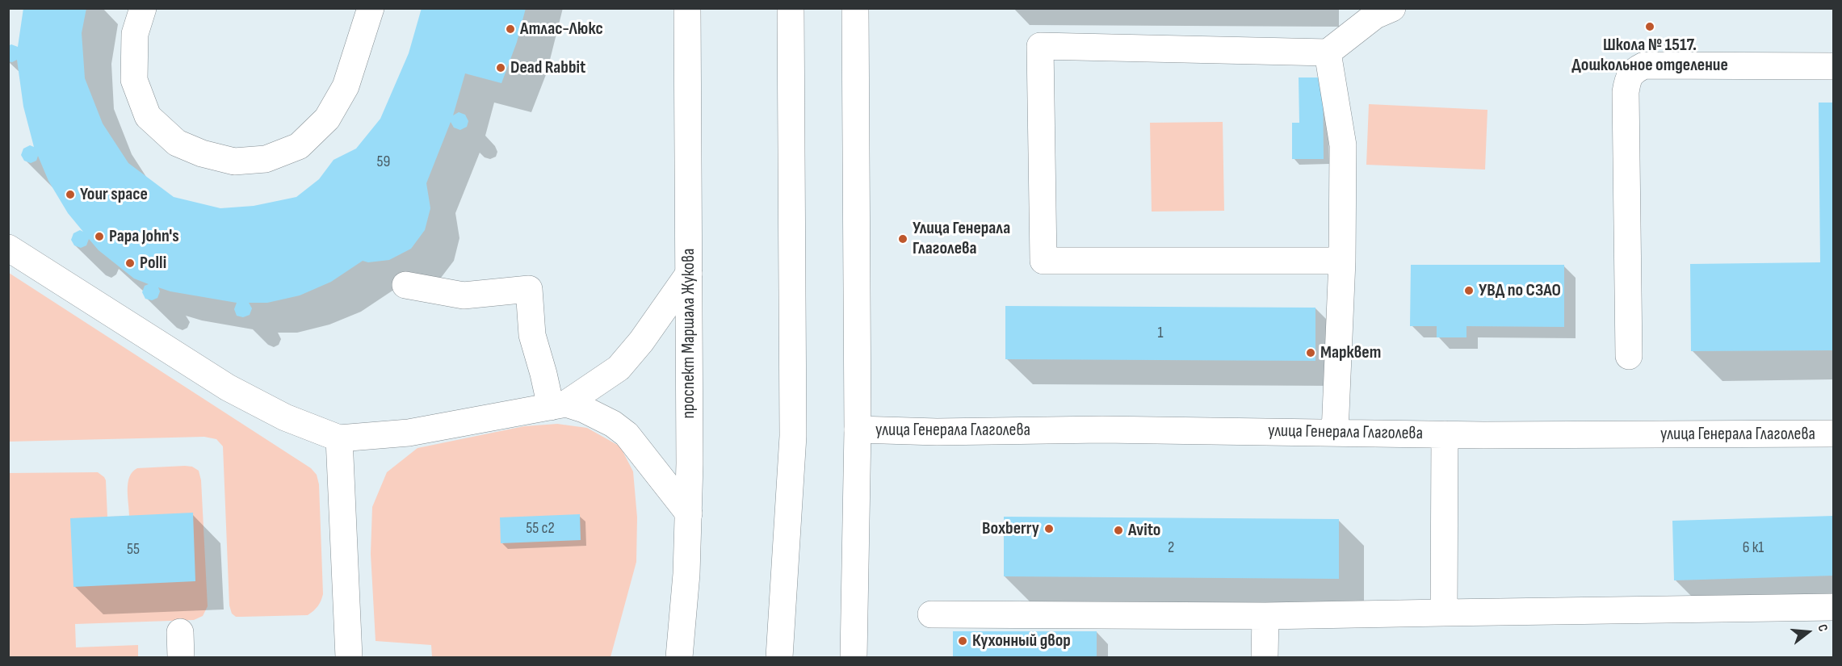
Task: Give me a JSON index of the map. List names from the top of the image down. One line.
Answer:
{"streets":{"street":["проспект Маршала Жукова","улица Генерала Глаголева"]},"places":["Школа № 1517. Дошкольное отделение","Атлас-Люкс","Dead Rabbit","Your space","Papa John's","Улица Генерала Глаголева","Polli","УВД по СЗАО","Марквет","Boxberry","Avito","Кухонный двор"],"house_numbers":["59","1","55 с2","2","6 к1","55"],"north":"right"}
